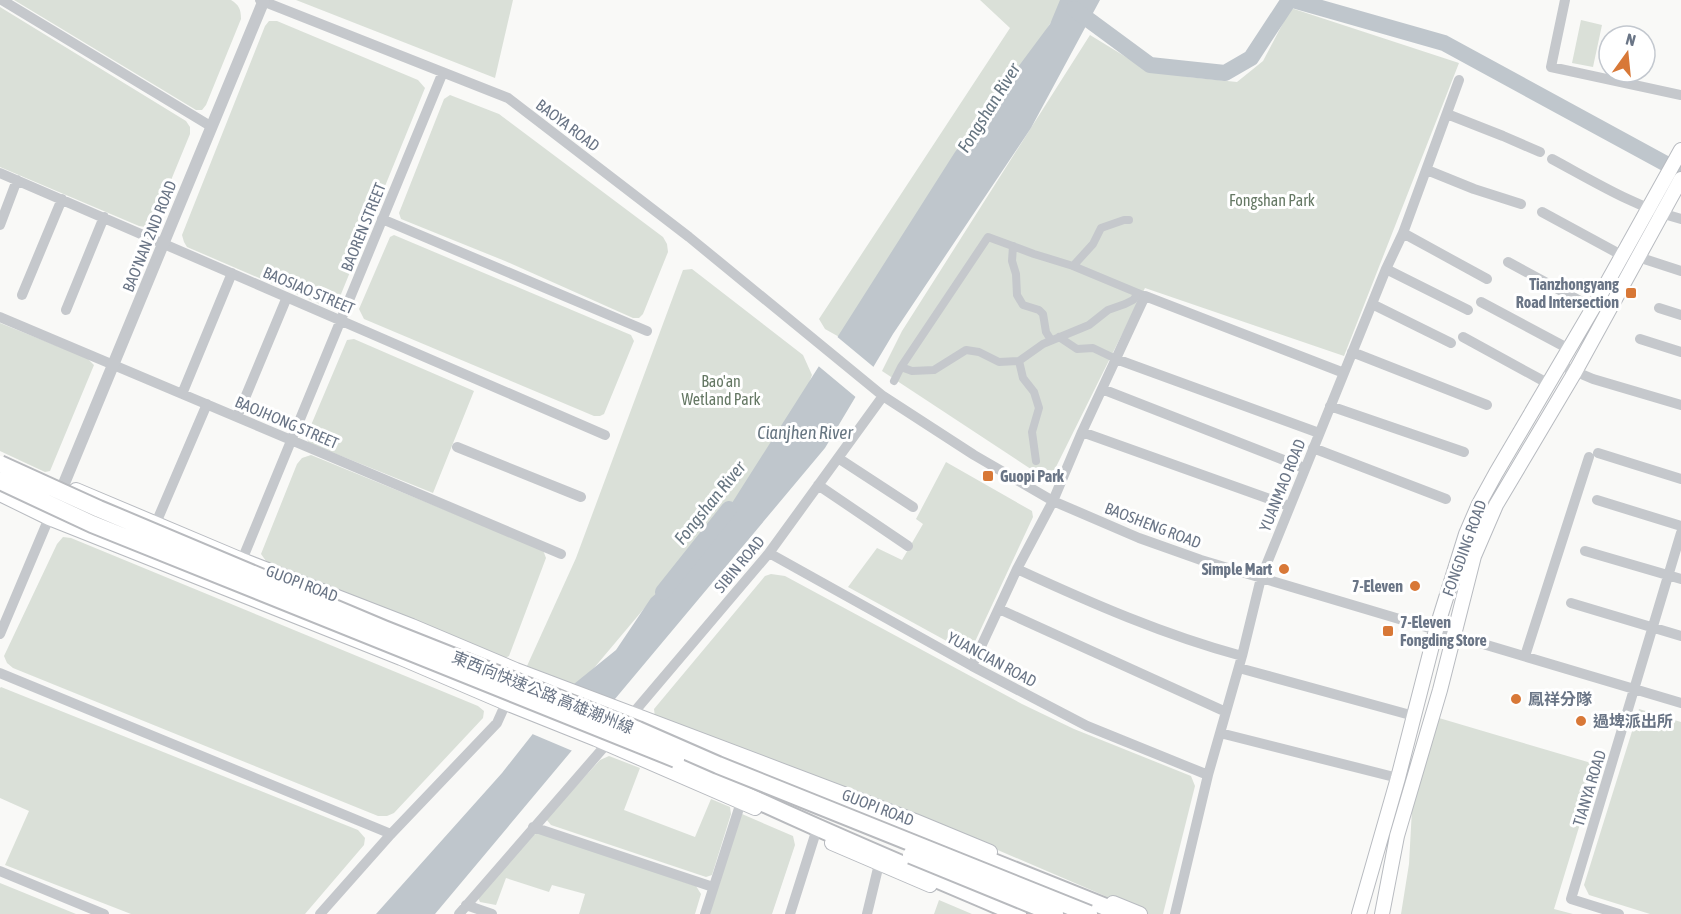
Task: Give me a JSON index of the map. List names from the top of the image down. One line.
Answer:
{"streets":{"highway":["東西向快速公路 高雄潮州線"],"main road":["FONGDING ROAD","GUOPI ROAD"],"street":["BAOYA ROAD","BAOREN STREET","BAO'NAN 2ND ROAD","BAOSIAO STREET","BAOJHONG STREET","YUANMAO ROAD","BAOSHENG ROAD","SIBIN ROAD","YUANCIAN ROAD","TIANYA ROAD"]},"crossings":[["BAOYA ROAD","BAOREN STREET"],["BAOYA ROAD","BAO'NAN 2ND ROAD"],["BAOYA ROAD","BAOSHENG ROAD"],["BAOYA ROAD","SIBIN ROAD"],["BAOREN STREET","BAOSIAO STREET"],["BAOREN STREET","BAOJHONG STREET"],["BAOREN STREET","GUOPI ROAD"],["BAO'NAN 2ND ROAD","BAOSIAO STREET"],["BAO'NAN 2ND ROAD","BAOJHONG STREET"],["BAO'NAN 2ND ROAD","GUOPI ROAD"],["YUANMAO ROAD","BAOSHENG ROAD"],["YUANMAO ROAD","YUANCIAN ROAD"],["BAOSHENG ROAD","FONGDING ROAD"],["BAOSHENG ROAD","SIBIN ROAD"],["SIBIN ROAD","GUOPI ROAD"],["SIBIN ROAD","YUANCIAN ROAD"],["SIBIN ROAD","東西向快速公路 高雄潮州線"],["GUOPI ROAD","東西向快速公路 高雄潮州線"]],"water":["Fongshan River","Cianjhen River"],"parks":["Fongshan Park","Bao'an Wetland Park"],"places":{"transit":["Tianzhongyang Road Intersection","Guopi Park","7-Eleven Fongding Store"],"other":["Simple Mart","7-Eleven","鳳祥分隊","過埤派出所"]},"north":"top"}
